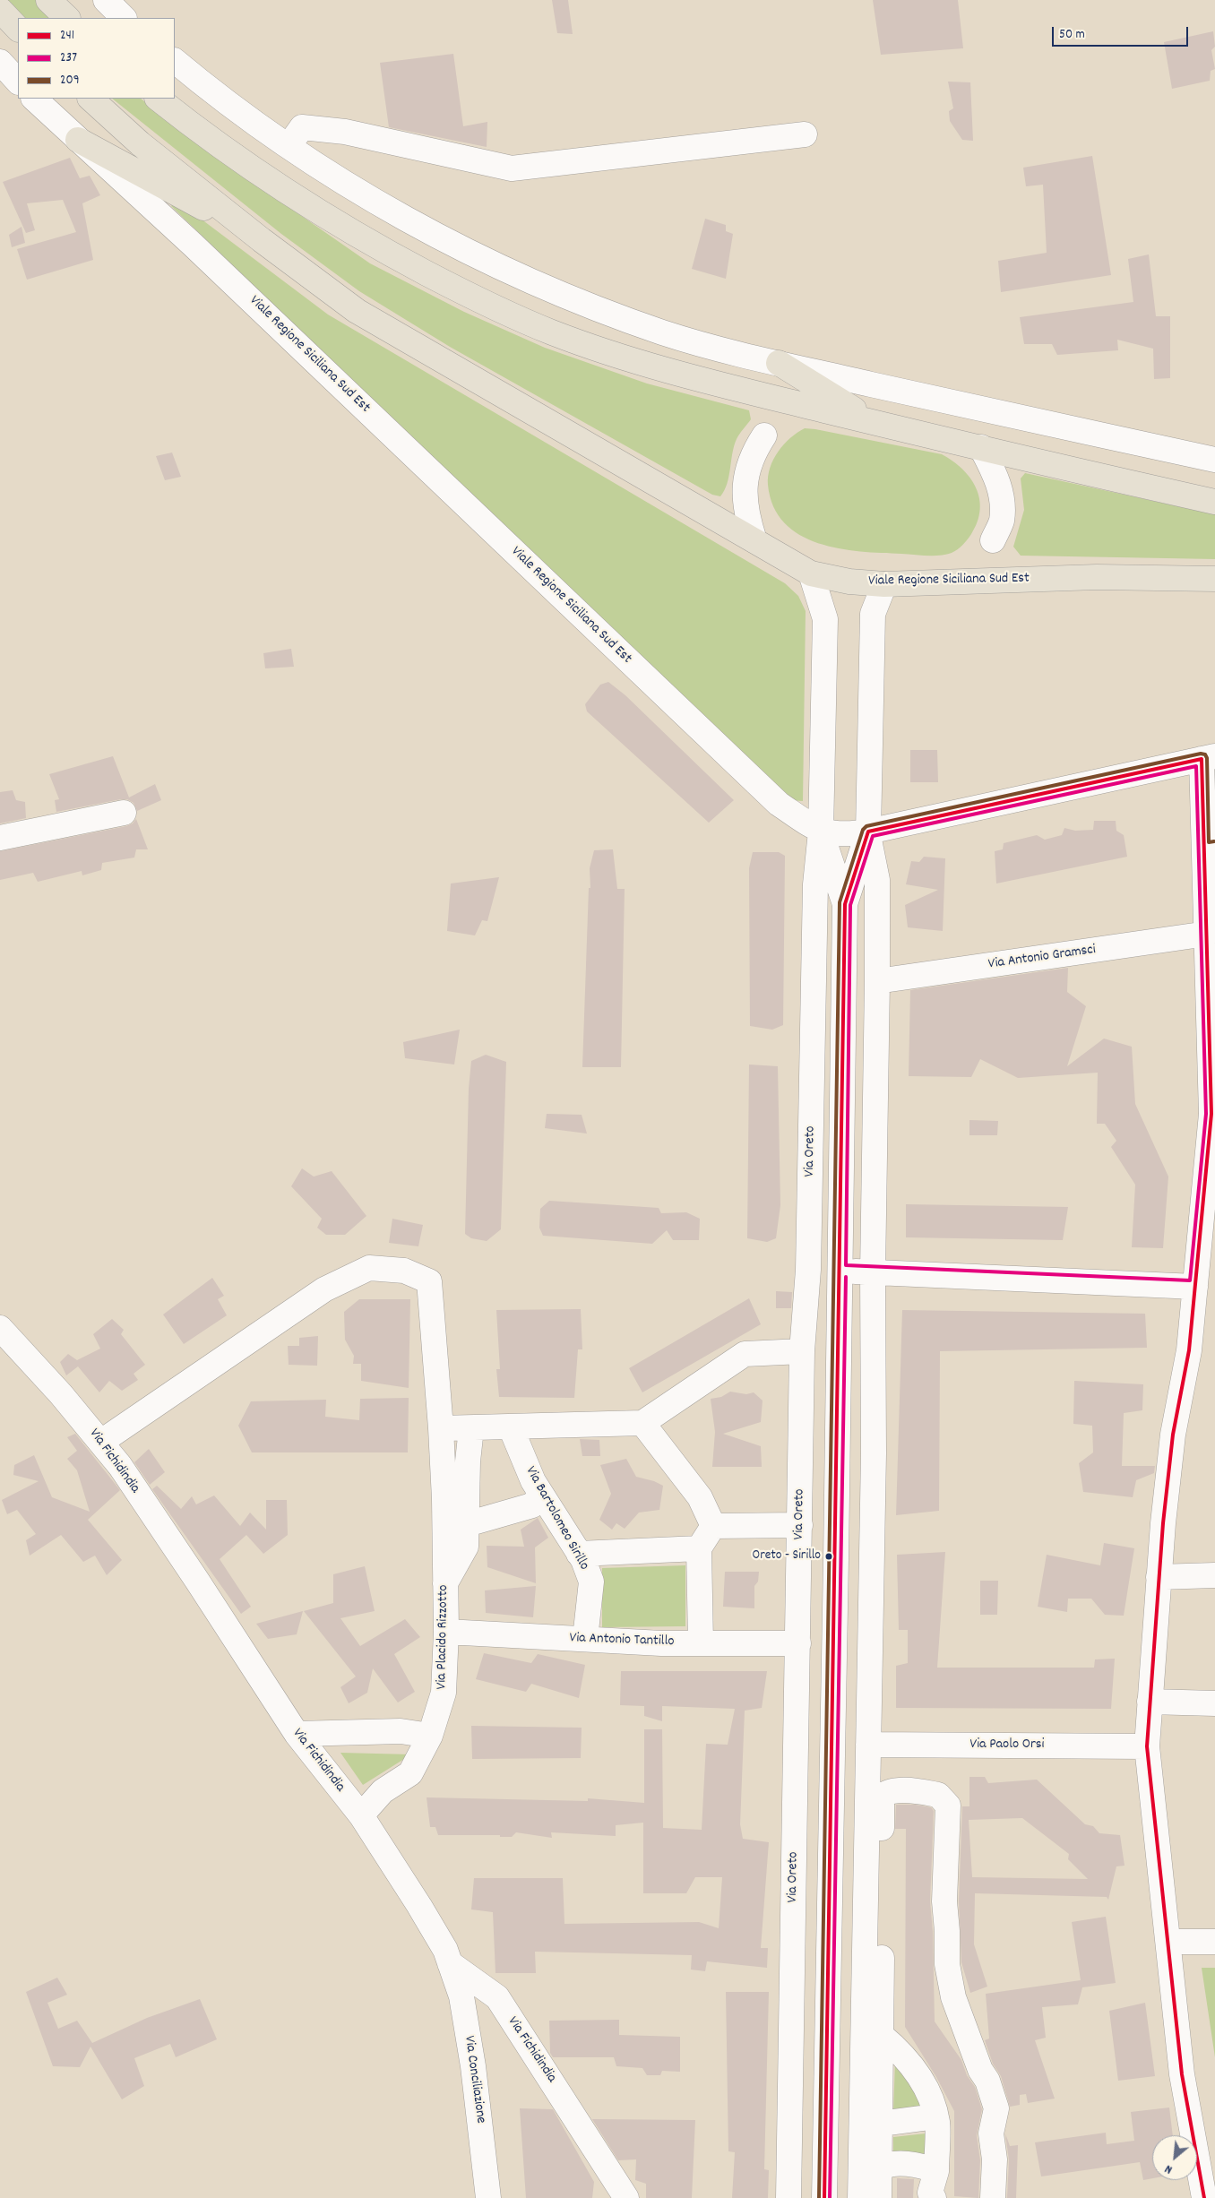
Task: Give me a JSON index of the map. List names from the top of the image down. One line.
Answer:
{"streets":{"main road":["Viale Regione Siciliana Sud Est"],"street":["Via Antonio Gramsci","Via Oreto","Via Fichidindia","Via Bartolomeo Sirillo","Via Placido Rizzotto","Via Antonio Tantillo","Via Paolo Orsi","Via Conciliazione"]},"crossings":[["Viale Regione Siciliana Sud Est","Via Oreto"],["Via Oreto","Via Antonio Tantillo"],["Via Fichidindia","Via Placido Rizzotto"],["Via Fichidindia","Via Conciliazione"],["Via Bartolomeo Sirillo","Via Antonio Tantillo"],["Via Placido Rizzotto","Via Antonio Tantillo"]],"places":["Oreto - Sirillo"],"lines":["transit line 209","transit line 241","transit line 237"],"legend":["241","237","209"],"scale_bar":"50 m","north":"bottom left"}
